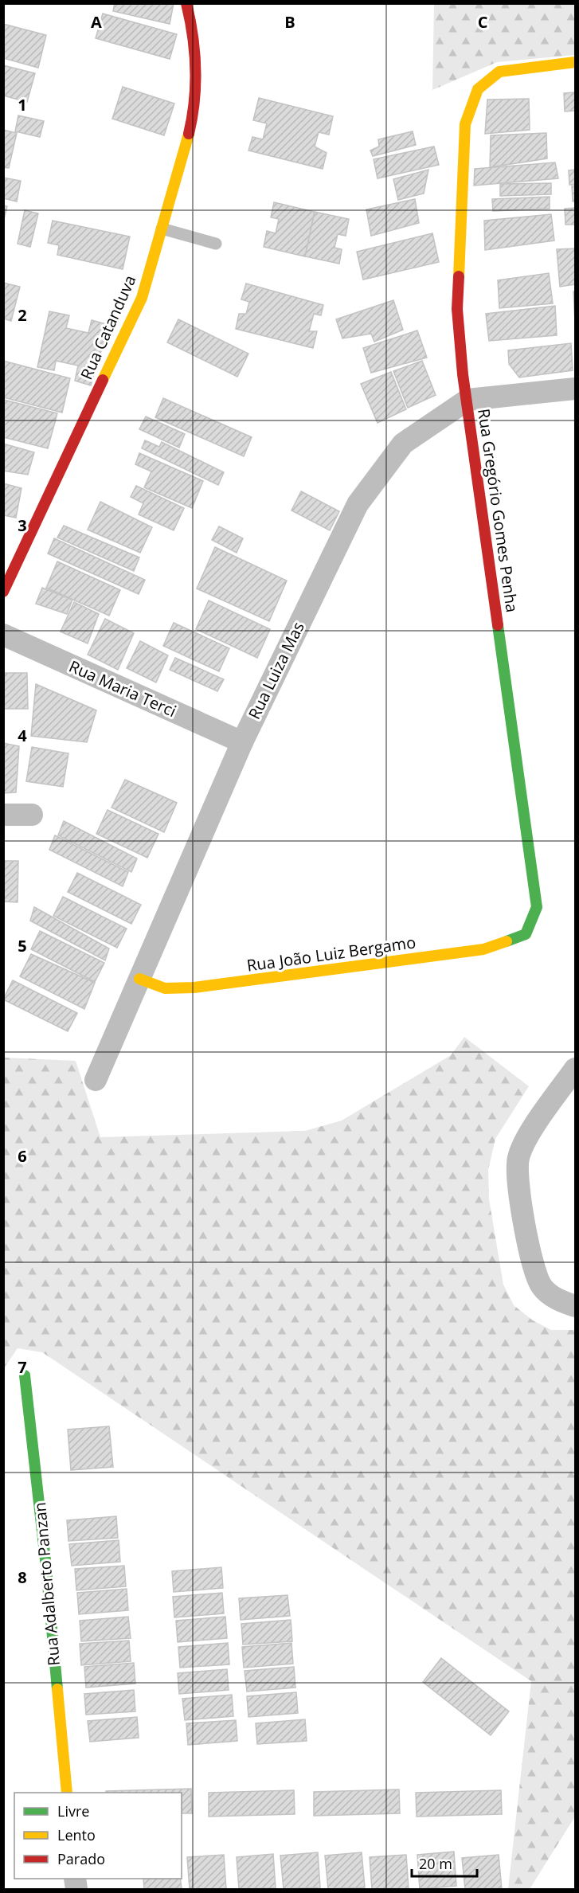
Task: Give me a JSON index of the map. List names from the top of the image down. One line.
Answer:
{"streets":{"street":["Rua Catanduva","Rua Gregório Gomes Penha","Rua Luiza Mas","Rua Maria Terci","Rua João Luiz Bergamo","Rua Adalberto Panzan"]},"crossings":[["Rua Gregório Gomes Penha","Rua Luiza Mas"],["Rua Gregório Gomes Penha","Rua João Luiz Bergamo"],["Rua Luiza Mas","Rua Maria Terci"],["Rua Luiza Mas","Rua João Luiz Bergamo"]],"legend":["Livre","Lento","Parado"],"scale_bar":"20 m","grid":{"columns":["A","B","C"],"rows":["1","2","3","4","5","6","7","8"]}}
